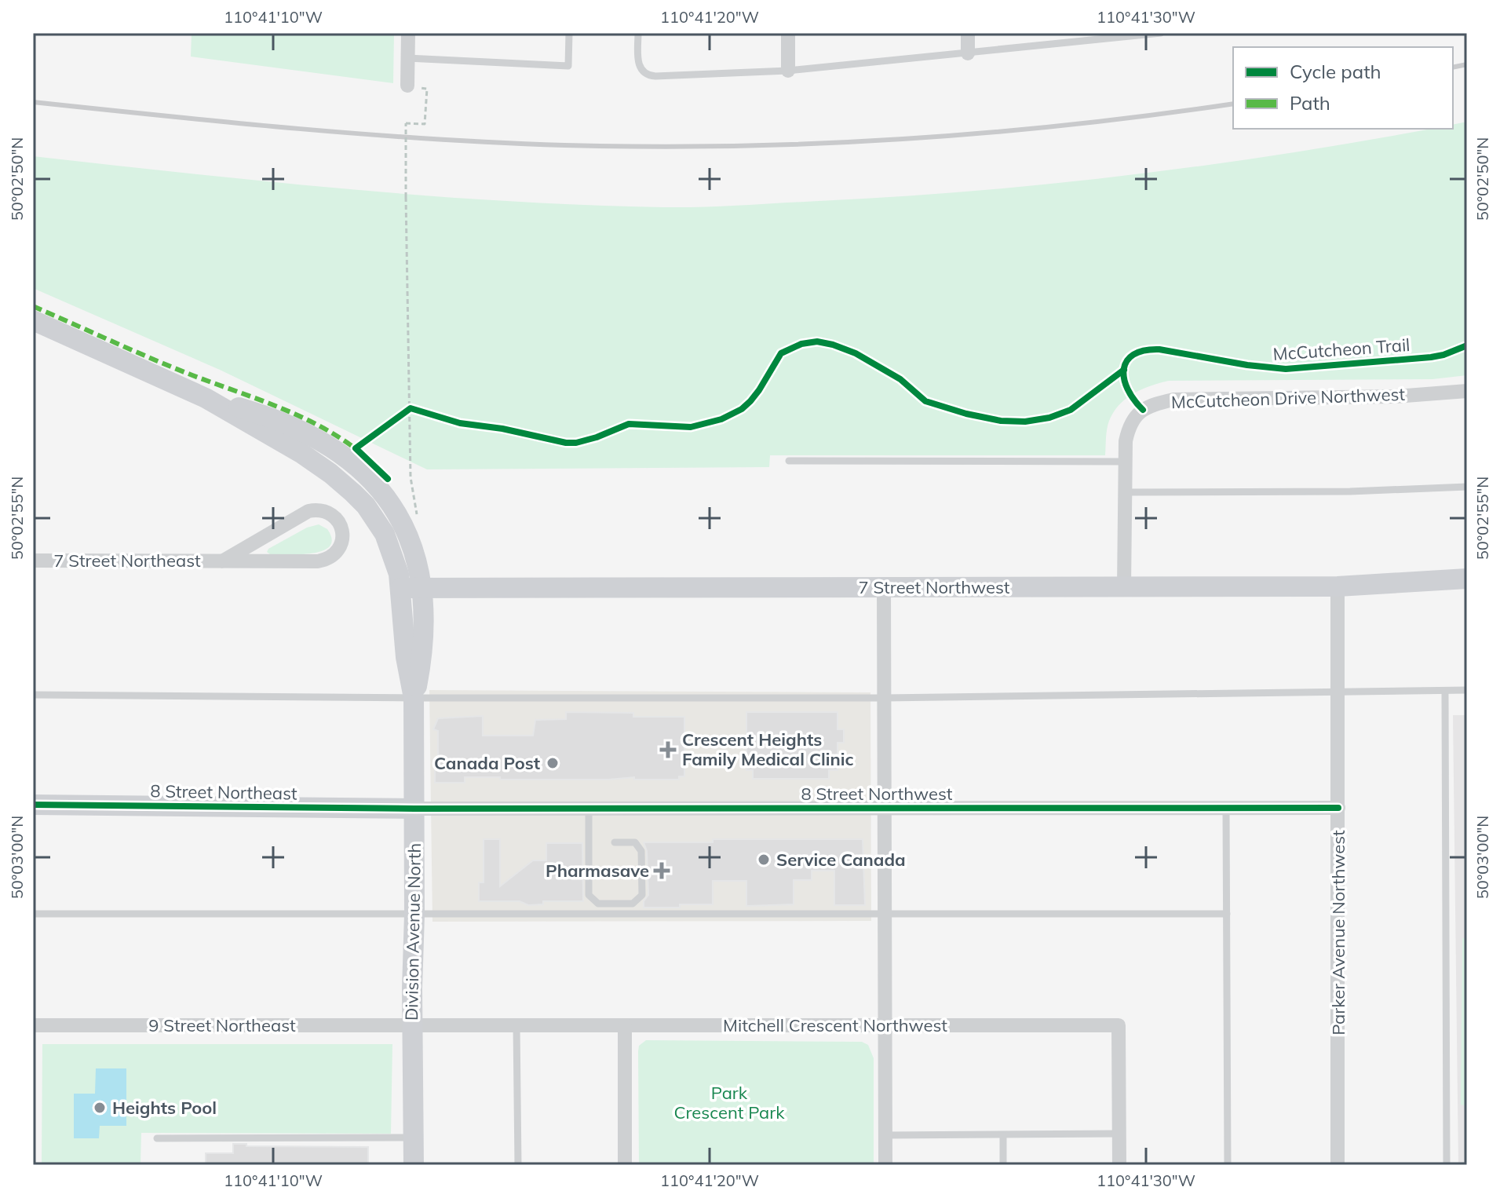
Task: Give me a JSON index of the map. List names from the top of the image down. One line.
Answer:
{"streets":{"street":["McCutcheon Drive Northwest","7 Street Northeast","7 Street Northwest","8 Street Northeast","8 Street Northwest","Division Avenue North","Parker Avenue Northwest","9 Street Northeast","Mitchell Crescent Northwest"],"cycle path":["McCutcheon Trail"]},"crossings":[["McCutcheon Drive Northwest","7 Street Northwest"],["7 Street Northwest","Division Avenue North"],["7 Street Northwest","Parker Avenue Northwest"],["8 Street Northeast","8 Street Northwest"],["8 Street Northeast","Division Avenue North"],["8 Street Northwest","Division Avenue North"],["8 Street Northwest","Parker Avenue Northwest"],["Division Avenue North","9 Street Northeast"],["Division Avenue North","Mitchell Crescent Northwest"],["9 Street Northeast","Mitchell Crescent Northwest"]],"parks":["Park Crescent Park"],"places":{"health":["Crescent Heights Family Medical Clinic","Pharmasave"],"other":["Canada Post","Service Canada","Heights Pool"]},"legend":["Cycle path","Path"],"coordinates":["110°41'10\"W","110°41'20\"W","110°41'30\"W","50°02'50\"N","50°02'55\"N","50°03'00\"N"]}
